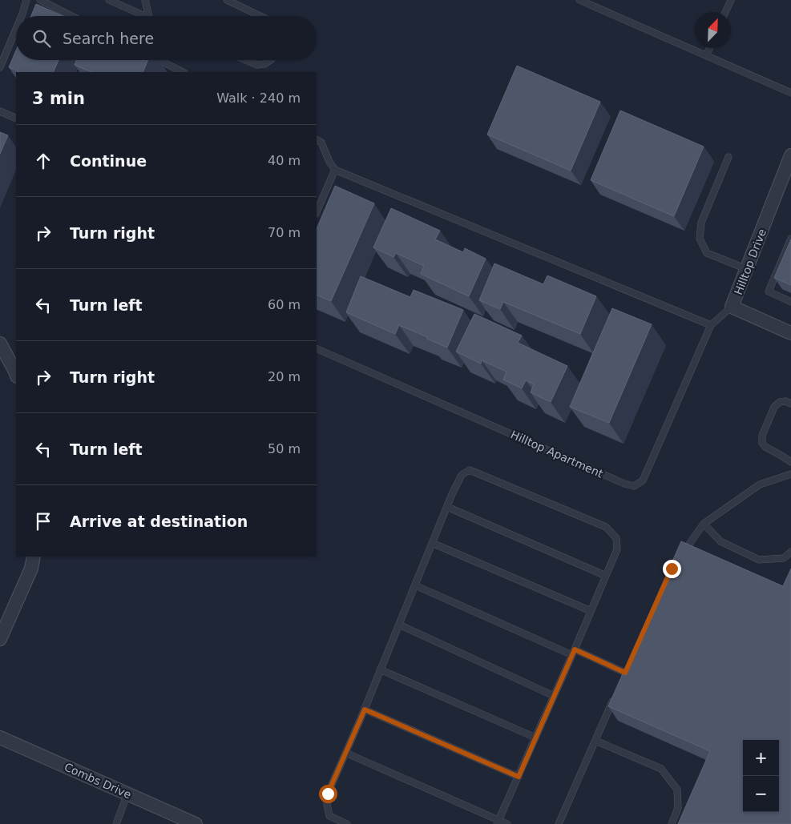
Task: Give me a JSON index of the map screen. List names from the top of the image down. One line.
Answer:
{"streets":{"street":["Hilltop Drive","Combs Drive"],"lane":["Hilltop Apartment"]},"crossings":[["Hilltop Drive","Hilltop Apartment"]],"north":"top right","page":{"search":"Search here","heading":["3 min","Walk · 240 m"],"list":[["Continue","40 m"],["Turn right","70 m"],["Turn left","60 m"],["Turn right","20 m"],["Turn left","50 m"],"Arrive at destination"],"map_buttons":["+","−"]}}
